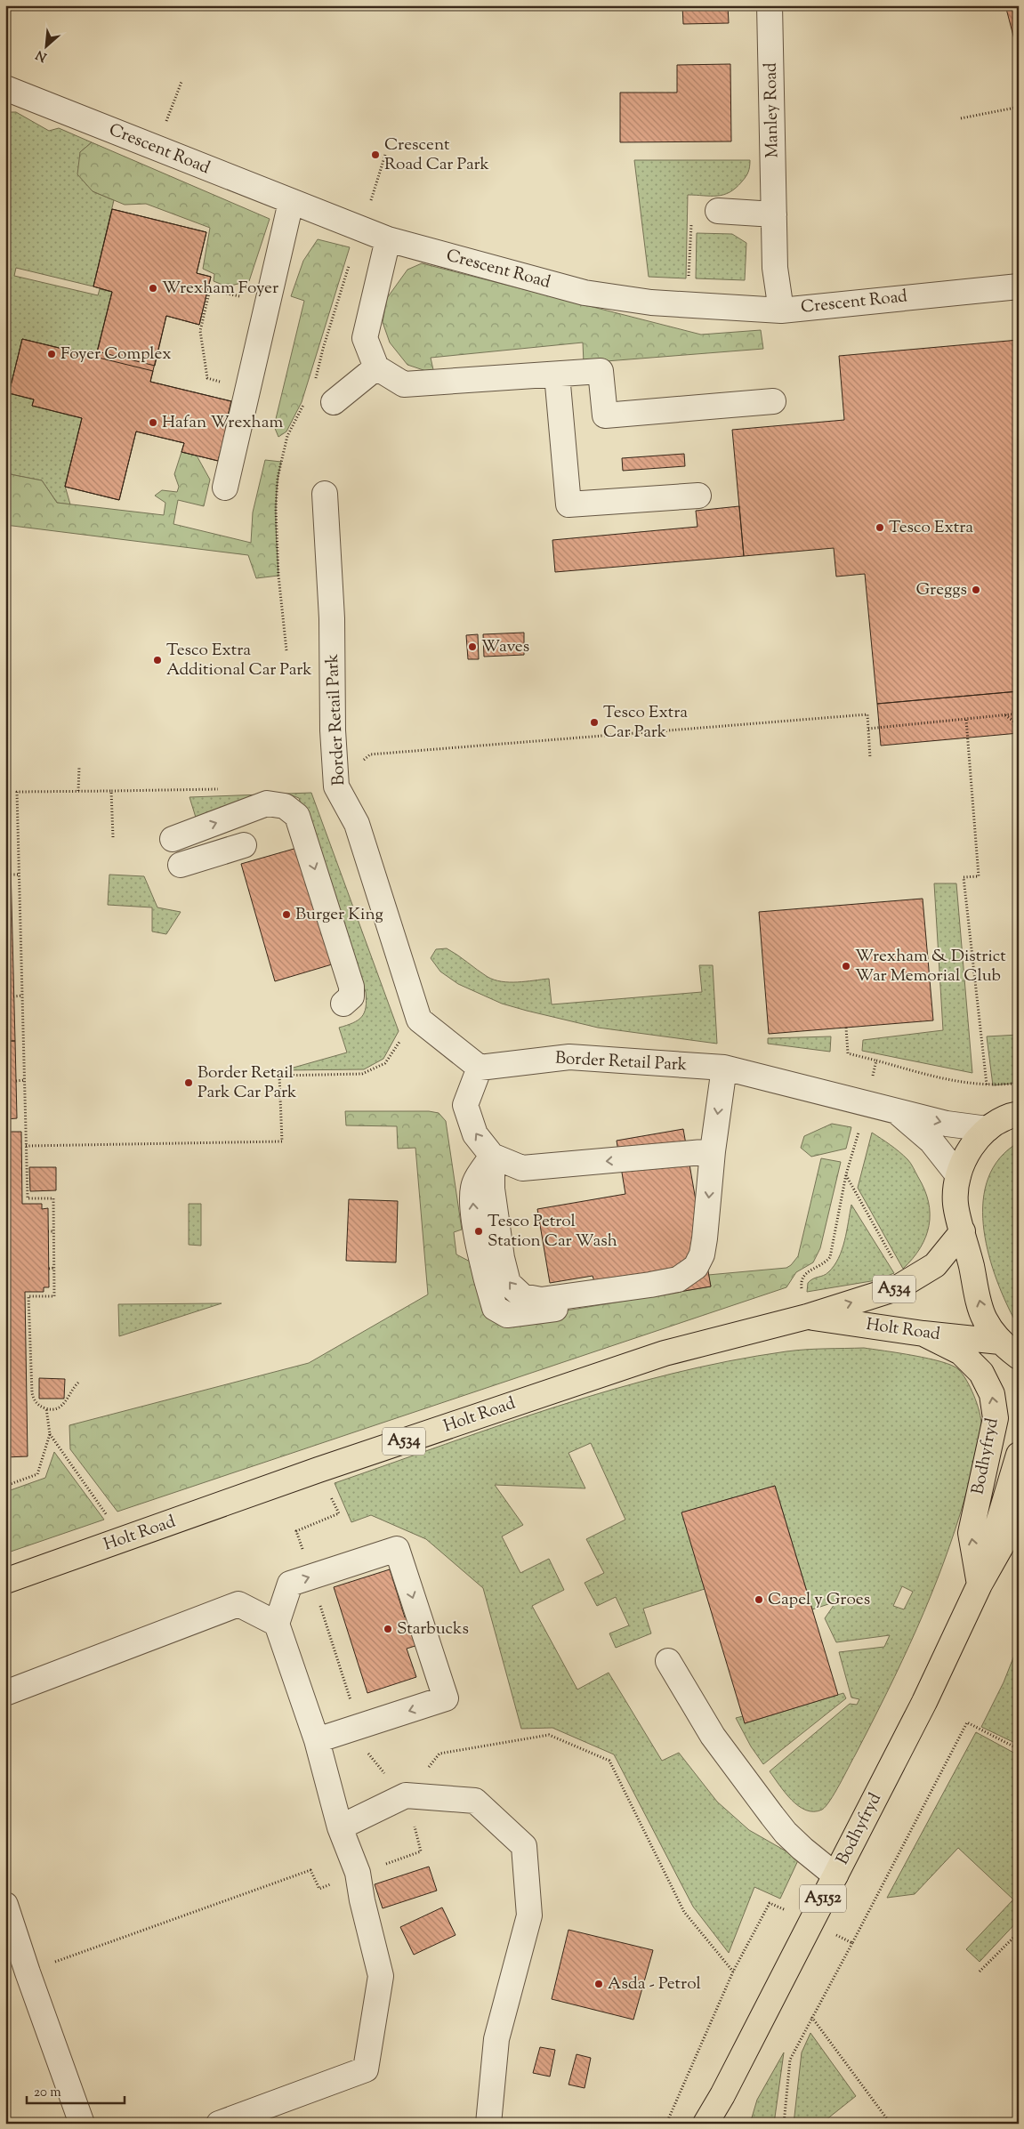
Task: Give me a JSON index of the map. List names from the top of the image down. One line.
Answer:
{"streets":{"main road":["A534","Holt Road","Bodhyfryd","A5152"],"street":["Manley Road","Crescent Road","Border Retail Park"]},"crossings":[["Manley Road","Crescent Road"],["Holt Road","Bodhyfryd"]],"places":["Crescent Road Car Park","Wrexham Foyer","Foyer Complex","Hafan Wrexham","Tesco Extra","Greggs","Waves","Tesco Extra Additional Car Park","Tesco Extra Car Park","Burger King","Wrexham & District War Memorial Club","Border Retail Park Car Park","Tesco Petrol Station Car Wash","Capel y Groes","Starbucks","Asda - Petrol"],"scale_bar":"20 m","north":"bottom left"}
